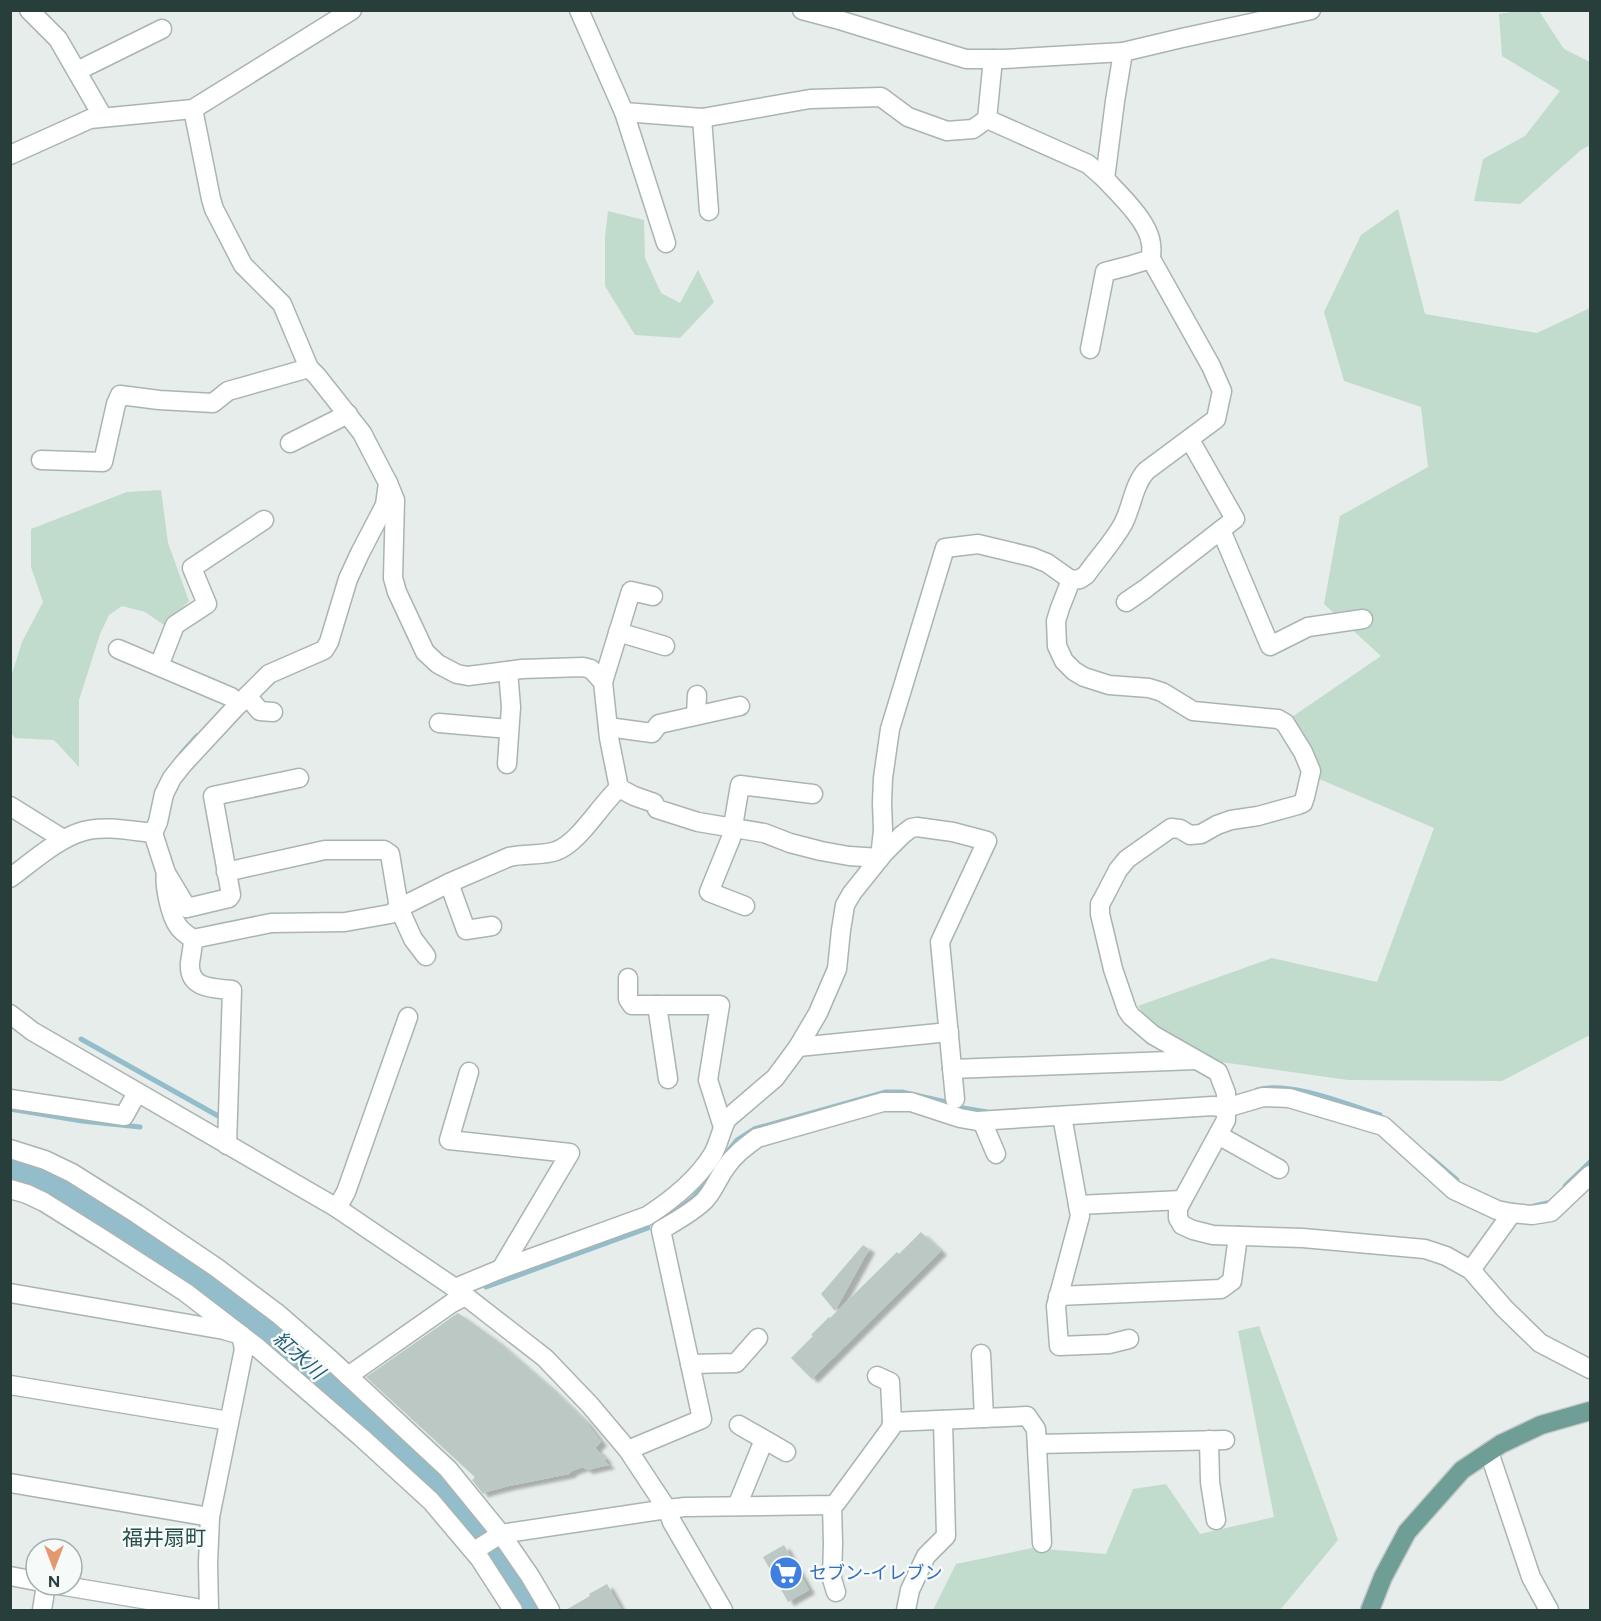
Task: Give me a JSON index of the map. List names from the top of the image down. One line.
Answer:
{"districts":["福井扇町"],"water":["紅水川"],"places":{"supermarket":["セブン-イレブン"]},"north":"bottom"}
